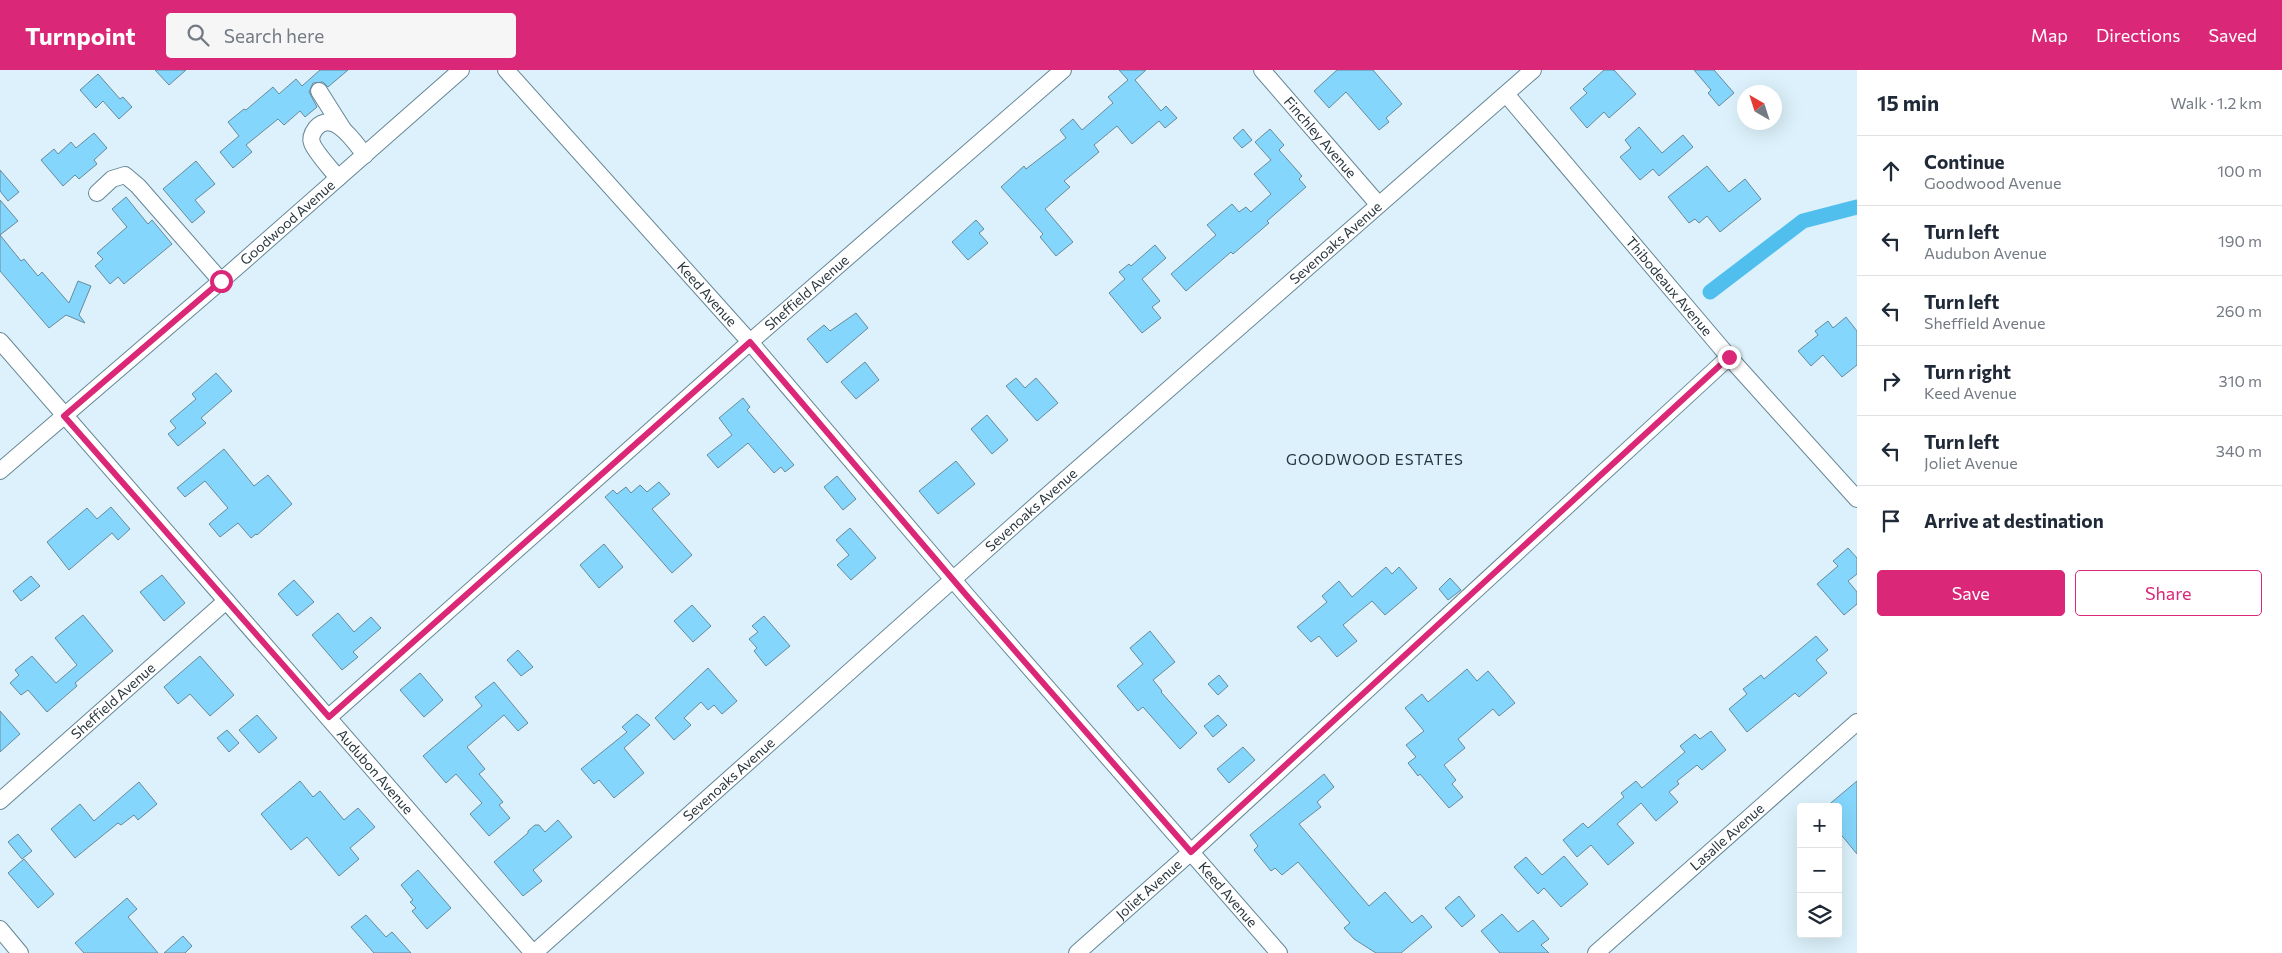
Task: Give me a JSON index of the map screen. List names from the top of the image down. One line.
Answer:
{"streets":{"street":["Finchley Avenue","Goodwood Avenue","Sevenoaks Avenue","Thibodeaux Avenue","Sheffield Avenue","Keed Avenue","Audubon Avenue","Lasalle Avenue","Joliet Avenue"]},"crossings":[["Finchley Avenue","Sevenoaks Avenue"],["Goodwood Avenue","Audubon Avenue"],["Sevenoaks Avenue","Thibodeaux Avenue"],["Sevenoaks Avenue","Keed Avenue"],["Sevenoaks Avenue","Audubon Avenue"],["Thibodeaux Avenue","Joliet Avenue"],["Sheffield Avenue","Keed Avenue"],["Sheffield Avenue","Audubon Avenue"],["Keed Avenue","Joliet Avenue"]],"districts":["GOODWOOD ESTATES"],"north":"top left","page":{"header":"Turnpoint","search":"Search here","nav":["Map","Directions","Saved"],"heading":["15 min","Walk · 1.2 km"],"list":[["Continue","Goodwood Avenue","100 m"],["Turn left","Audubon Avenue","190 m"],["Turn left","Sheffield Avenue","260 m"],["Turn right","Keed Avenue","310 m"],["Turn left","Joliet Avenue","340 m"],"Arrive at destination"],"buttons":["Save","Share"],"map_buttons":["+","−"]}}
